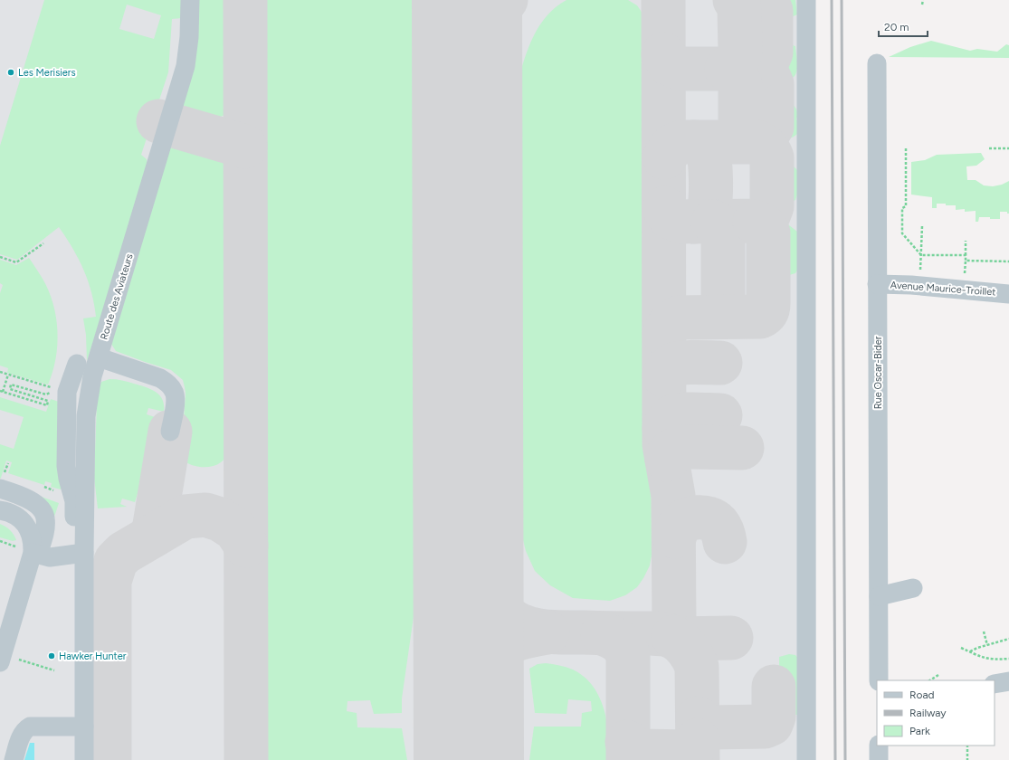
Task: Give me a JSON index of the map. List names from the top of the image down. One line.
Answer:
{"streets":{"street":["Avenue Maurice-Troillet","Route des Aviateurs","Rue Oscar-Bider"]},"crossings":[["Avenue Maurice-Troillet","Rue Oscar-Bider"]],"places":["Les Merisiers","Hawker Hunter"],"legend":["Road","Railway","Park"],"scale_bar":"20 m"}
